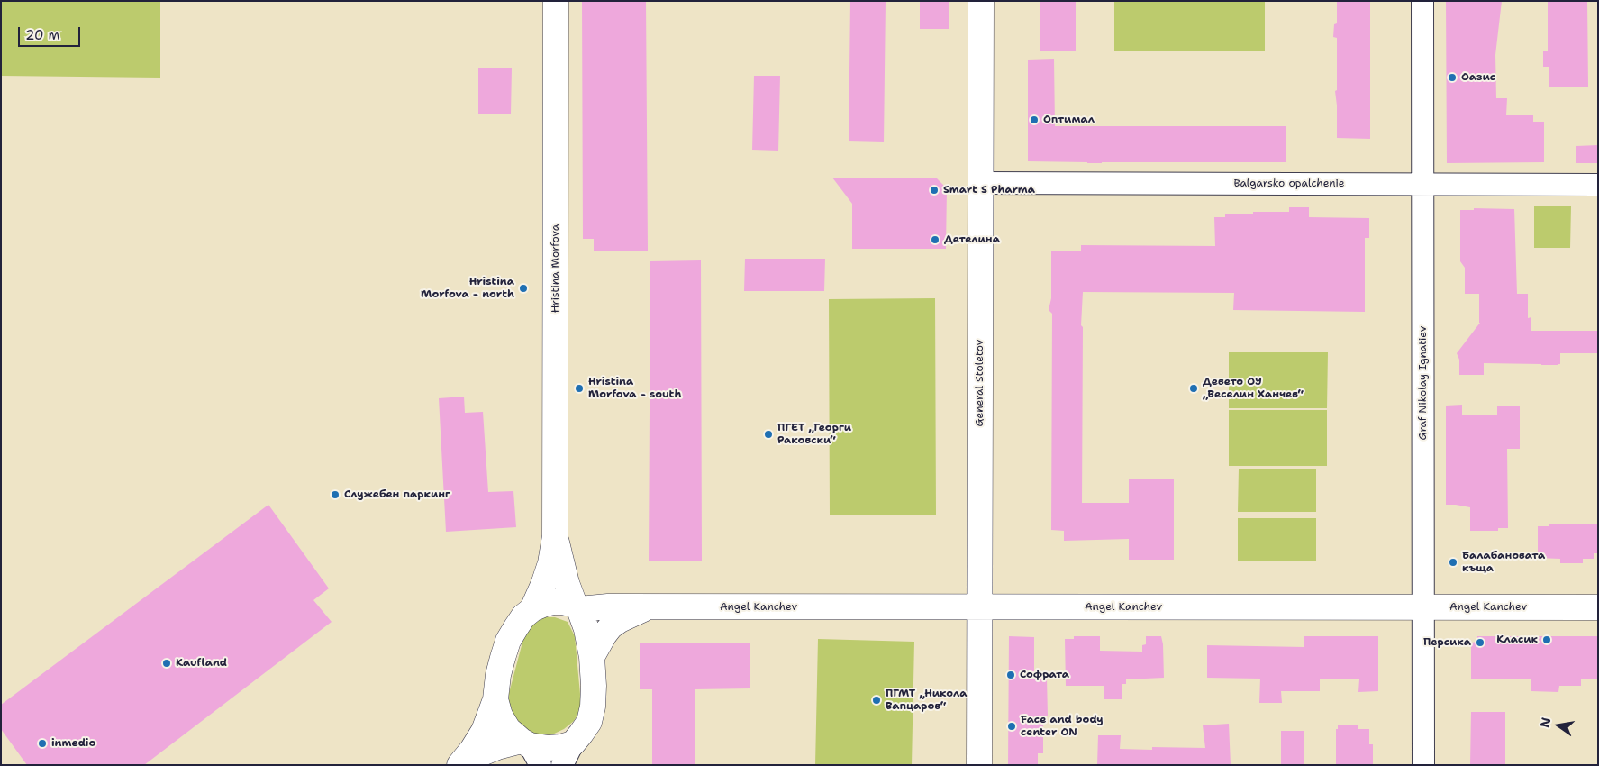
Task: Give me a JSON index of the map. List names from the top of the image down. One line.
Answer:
{"streets":{"street":["Balgarsko opalchenie","Hristina Morfova","General Stoletov","Graf Nikolay Ignatiev","Angel Kanchev"]},"crossings":[["Balgarsko opalchenie","General Stoletov"],["Balgarsko opalchenie","Graf Nikolay Ignatiev"],["Hristina Morfova","Angel Kanchev"],["General Stoletov","Angel Kanchev"],["Graf Nikolay Ignatiev","Angel Kanchev"]],"places":["Оазис","Оптимал","Smart S Pharma","Детелина","Hristina Morfova - north","Hristina Morfova - south","Девето ОУ „Веселин Ханчев“","ПГЕТ „Георги Раковски“","Служебен паркинг","Балабановата къща","Класик","Персика","Kaufland","Софрата","ПГМТ „Никола Вапцаров“","Face and body center ON","inmedio"],"scale_bar":"20 m","north":"left"}
